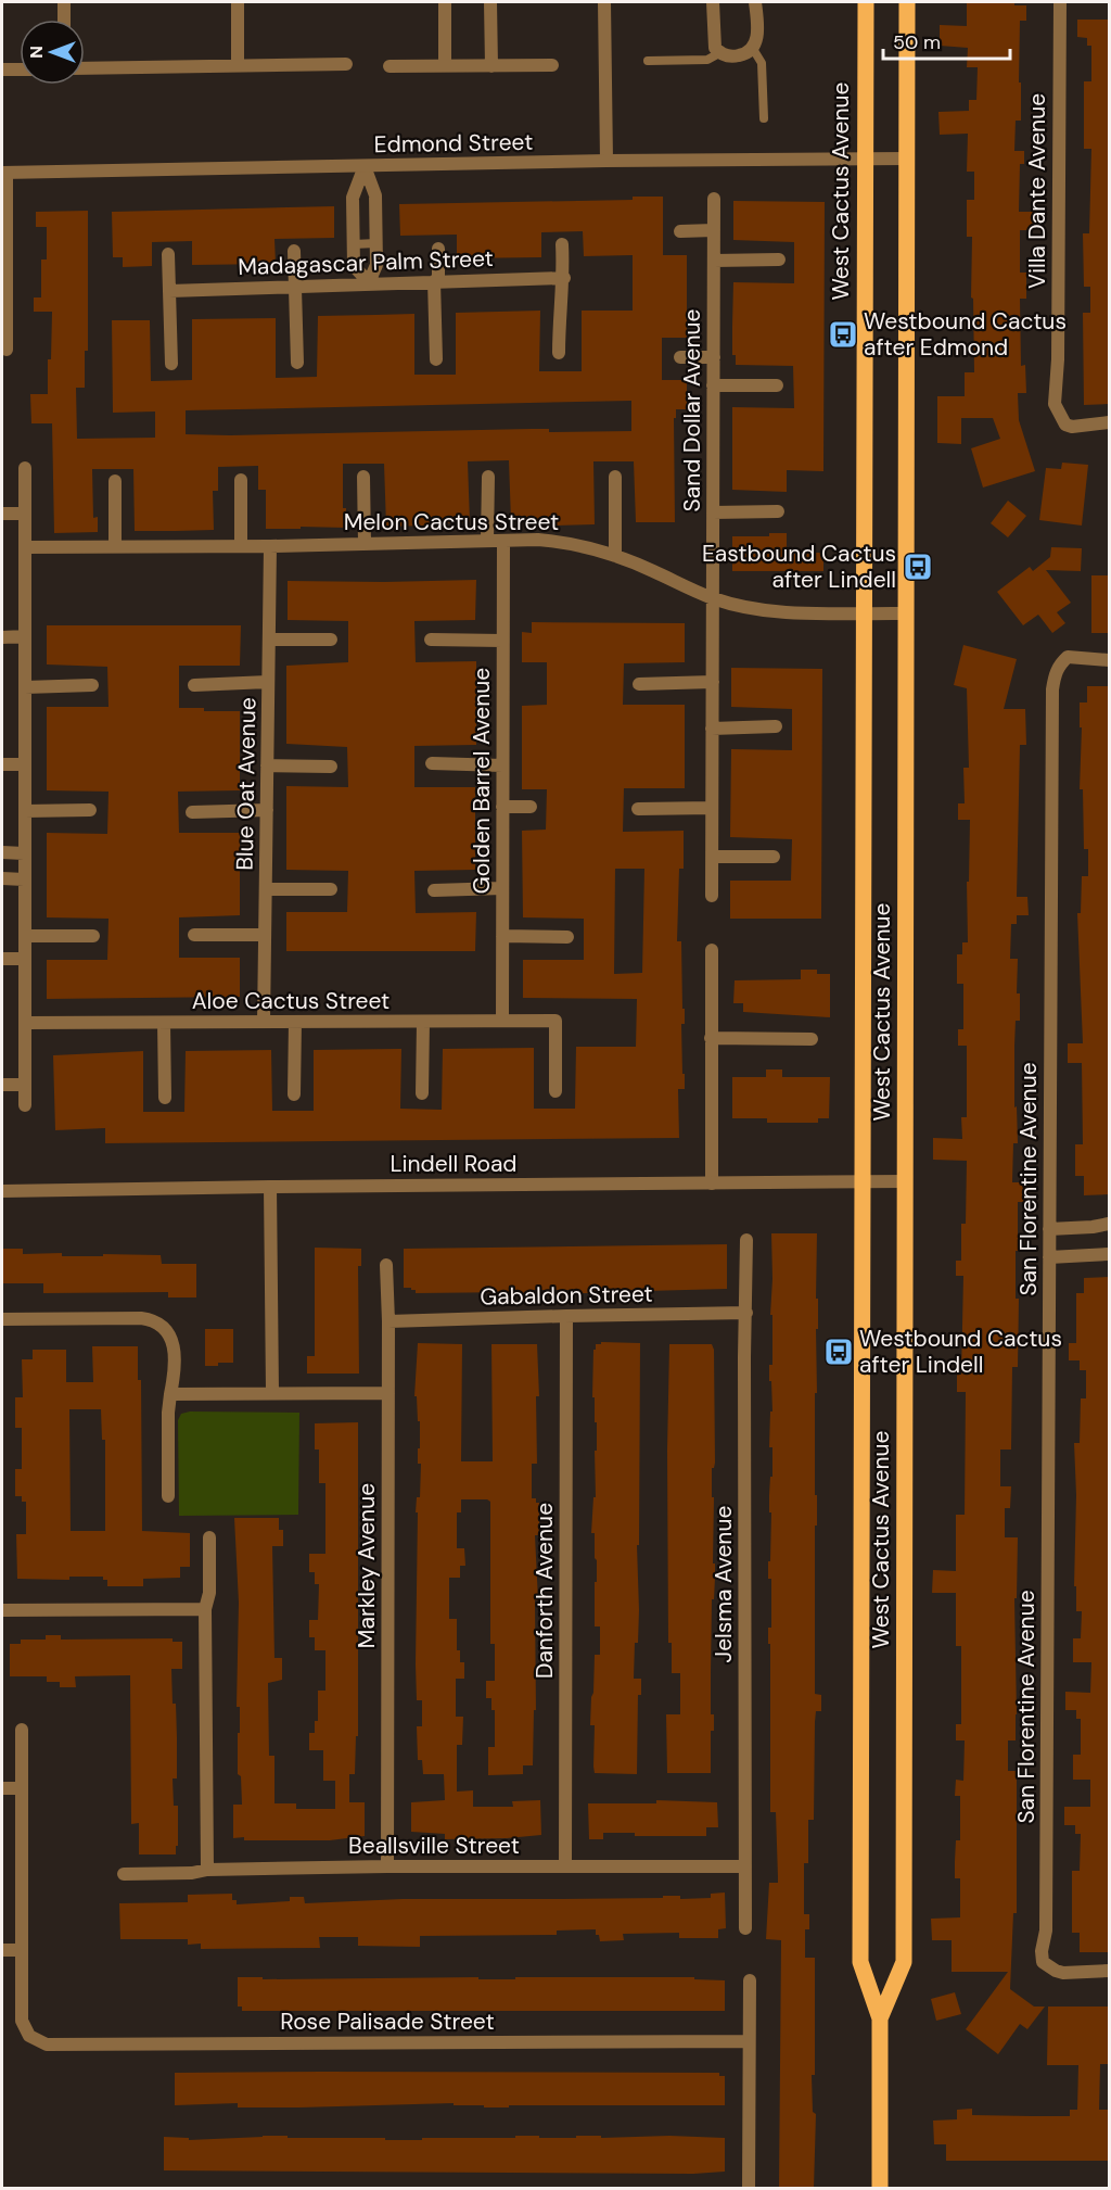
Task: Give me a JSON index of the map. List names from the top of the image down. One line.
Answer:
{"streets":{"main road":["West Cactus Avenue"],"street":["Edmond Street","Villa Dante Avenue","Madagascar Palm Street","Sand Dollar Avenue","Melon Cactus Street","Golden Barrel Avenue","Blue Oat Avenue","Aloe Cactus Street","Lindell Road","San Florentine Avenue","Gabaldon Street","Markley Avenue","Jelsma Avenue","Danforth Avenue","Beallsville Street","Rose Palisade Street"]},"crossings":[["Edmond Street","West Cactus Avenue"],["West Cactus Avenue","Melon Cactus Street"],["West Cactus Avenue","Lindell Road"],["Sand Dollar Avenue","Melon Cactus Street"],["Melon Cactus Street","Golden Barrel Avenue"],["Melon Cactus Street","Blue Oat Avenue"],["Golden Barrel Avenue","Aloe Cactus Street"],["Blue Oat Avenue","Aloe Cactus Street"],["Gabaldon Street","Markley Avenue"],["Gabaldon Street","Jelsma Avenue"],["Gabaldon Street","Danforth Avenue"],["Markley Avenue","Beallsville Street"],["Jelsma Avenue","Beallsville Street"],["Danforth Avenue","Beallsville Street"]],"places":{"bus stop":["Westbound Cactus after Edmond","Eastbound Cactus after Lindell","Westbound Cactus after Lindell"]},"scale_bar":"50 m","north":"left"}
